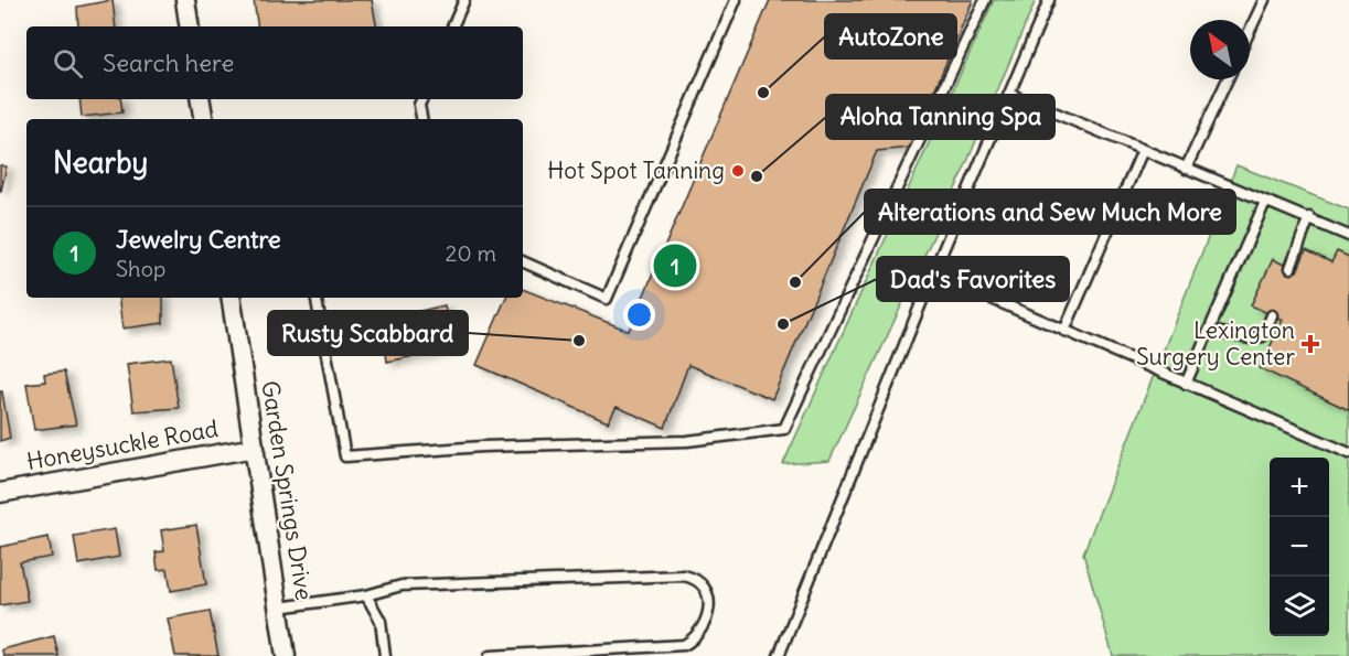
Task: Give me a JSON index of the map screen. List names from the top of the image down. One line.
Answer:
{"streets":{"street":["Honeysuckle Road","Garden Springs Drive"]},"crossings":[["Honeysuckle Road","Garden Springs Drive"]],"places":{"other":["AutoZone","Hot Spot Tanning","Aloha Tanning Spa","Alterations and Sew Much More","Dad's Favorites","Rusty Scabbard"],"health":["Lexington Surgery Center"]},"north":"top left","page":{"search":"Search here","heading":"Nearby","list":[{"mark":"1","name":"Jewelry Centre","note":"Shop","value":"20 m"}],"pins":"1","map_buttons":["+","−"]}}
